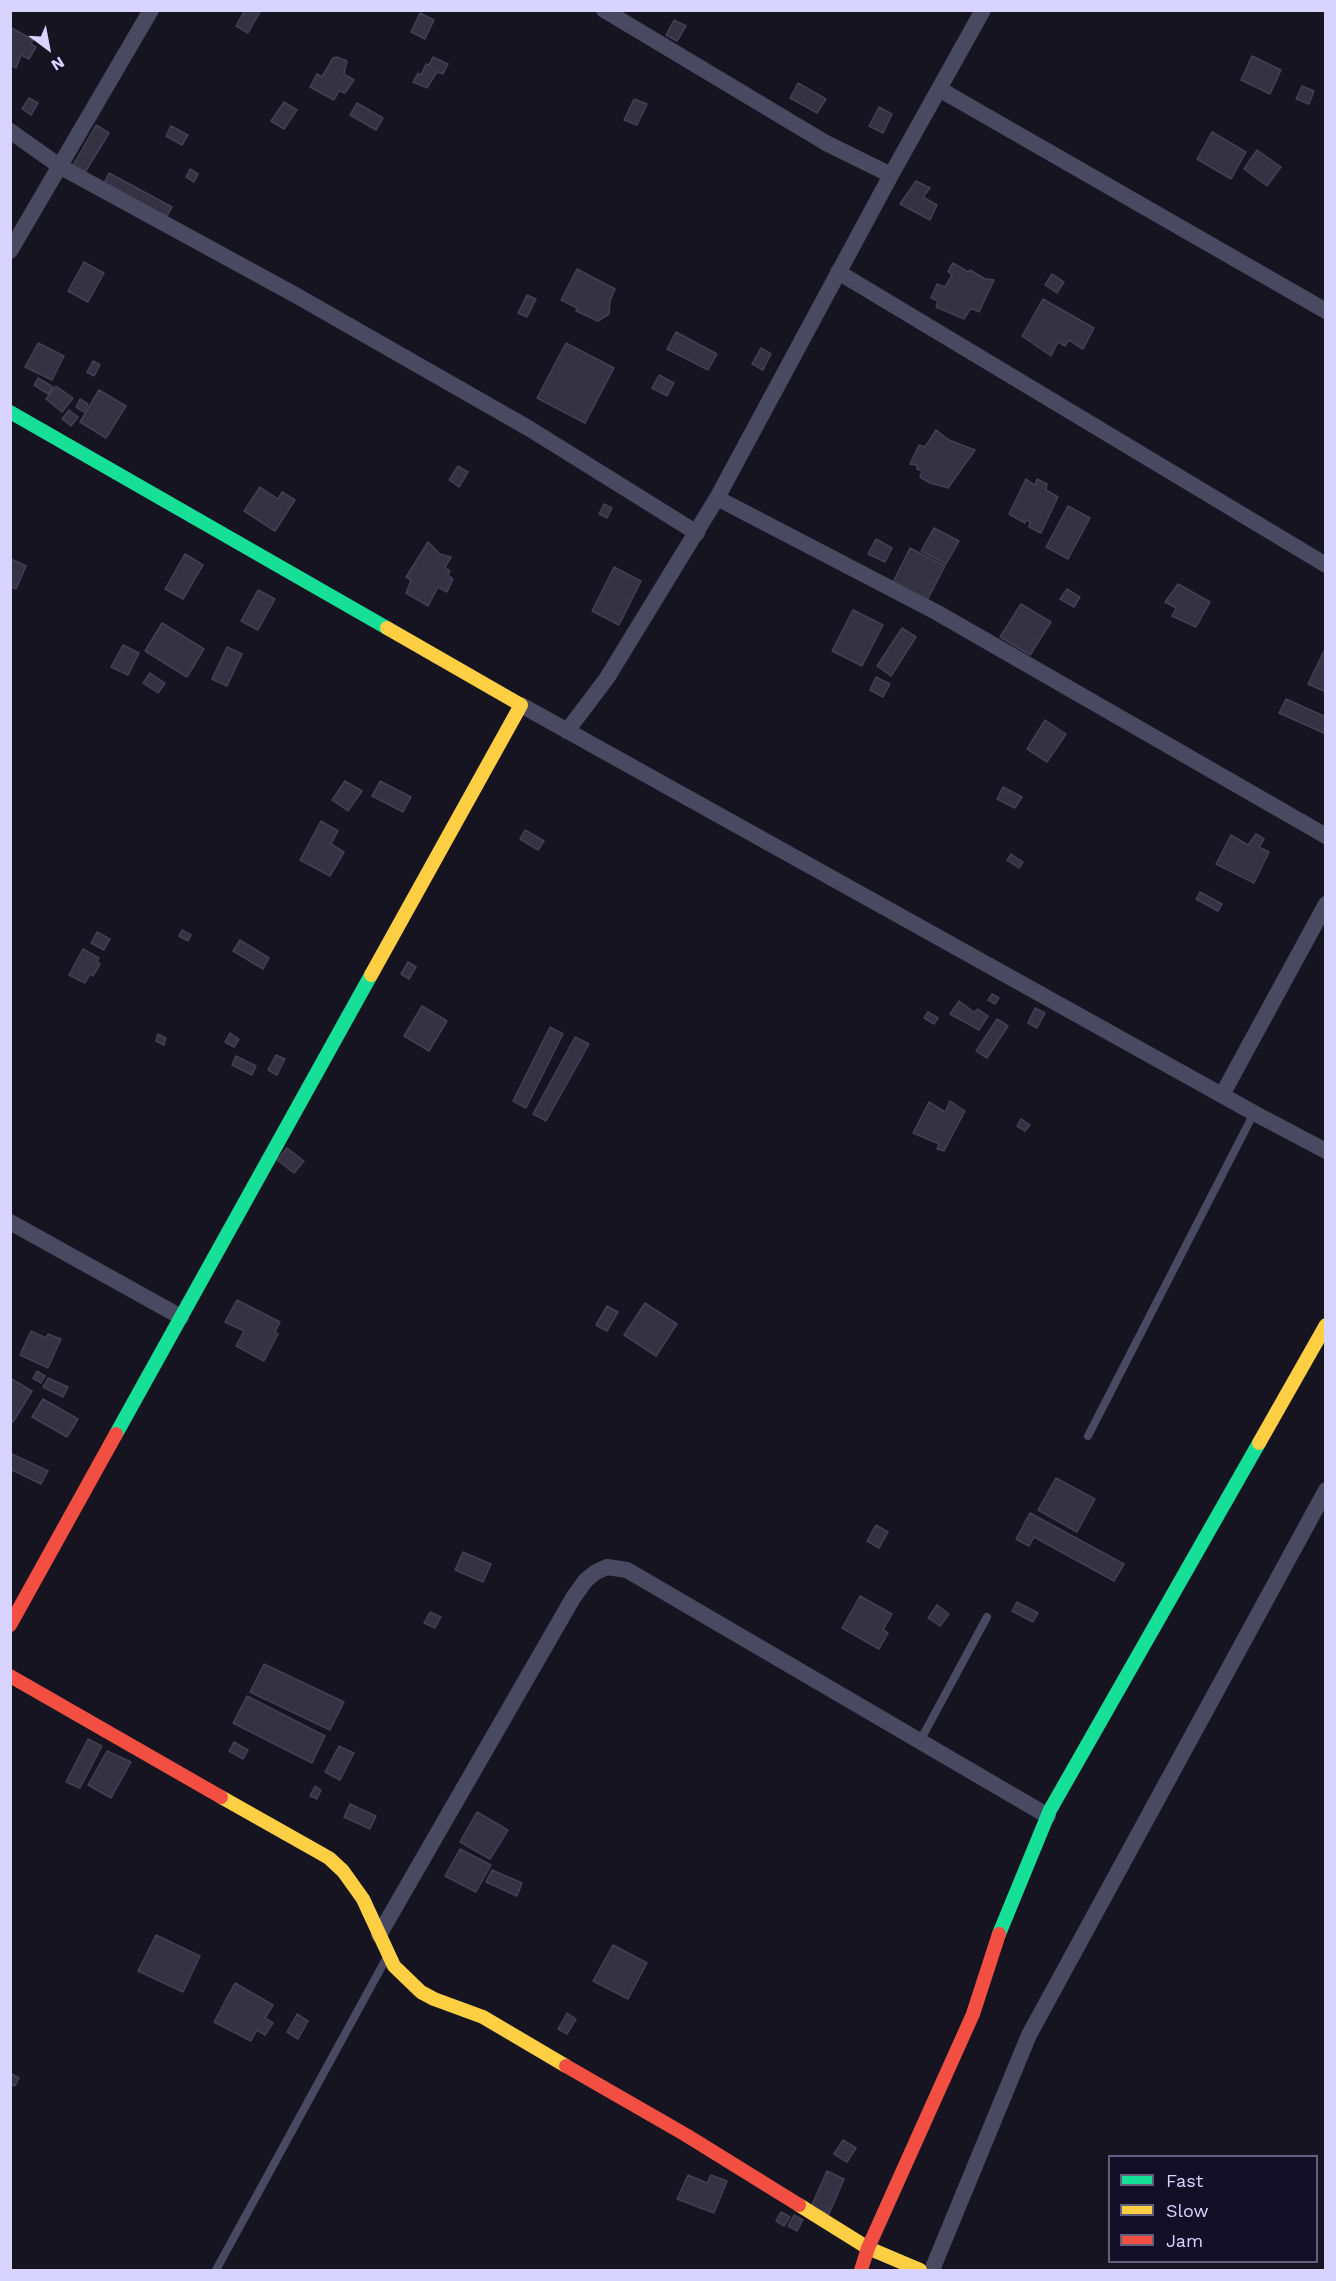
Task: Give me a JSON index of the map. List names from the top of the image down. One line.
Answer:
{"legend":["Fast","Slow","Jam"],"north":"bottom right"}
